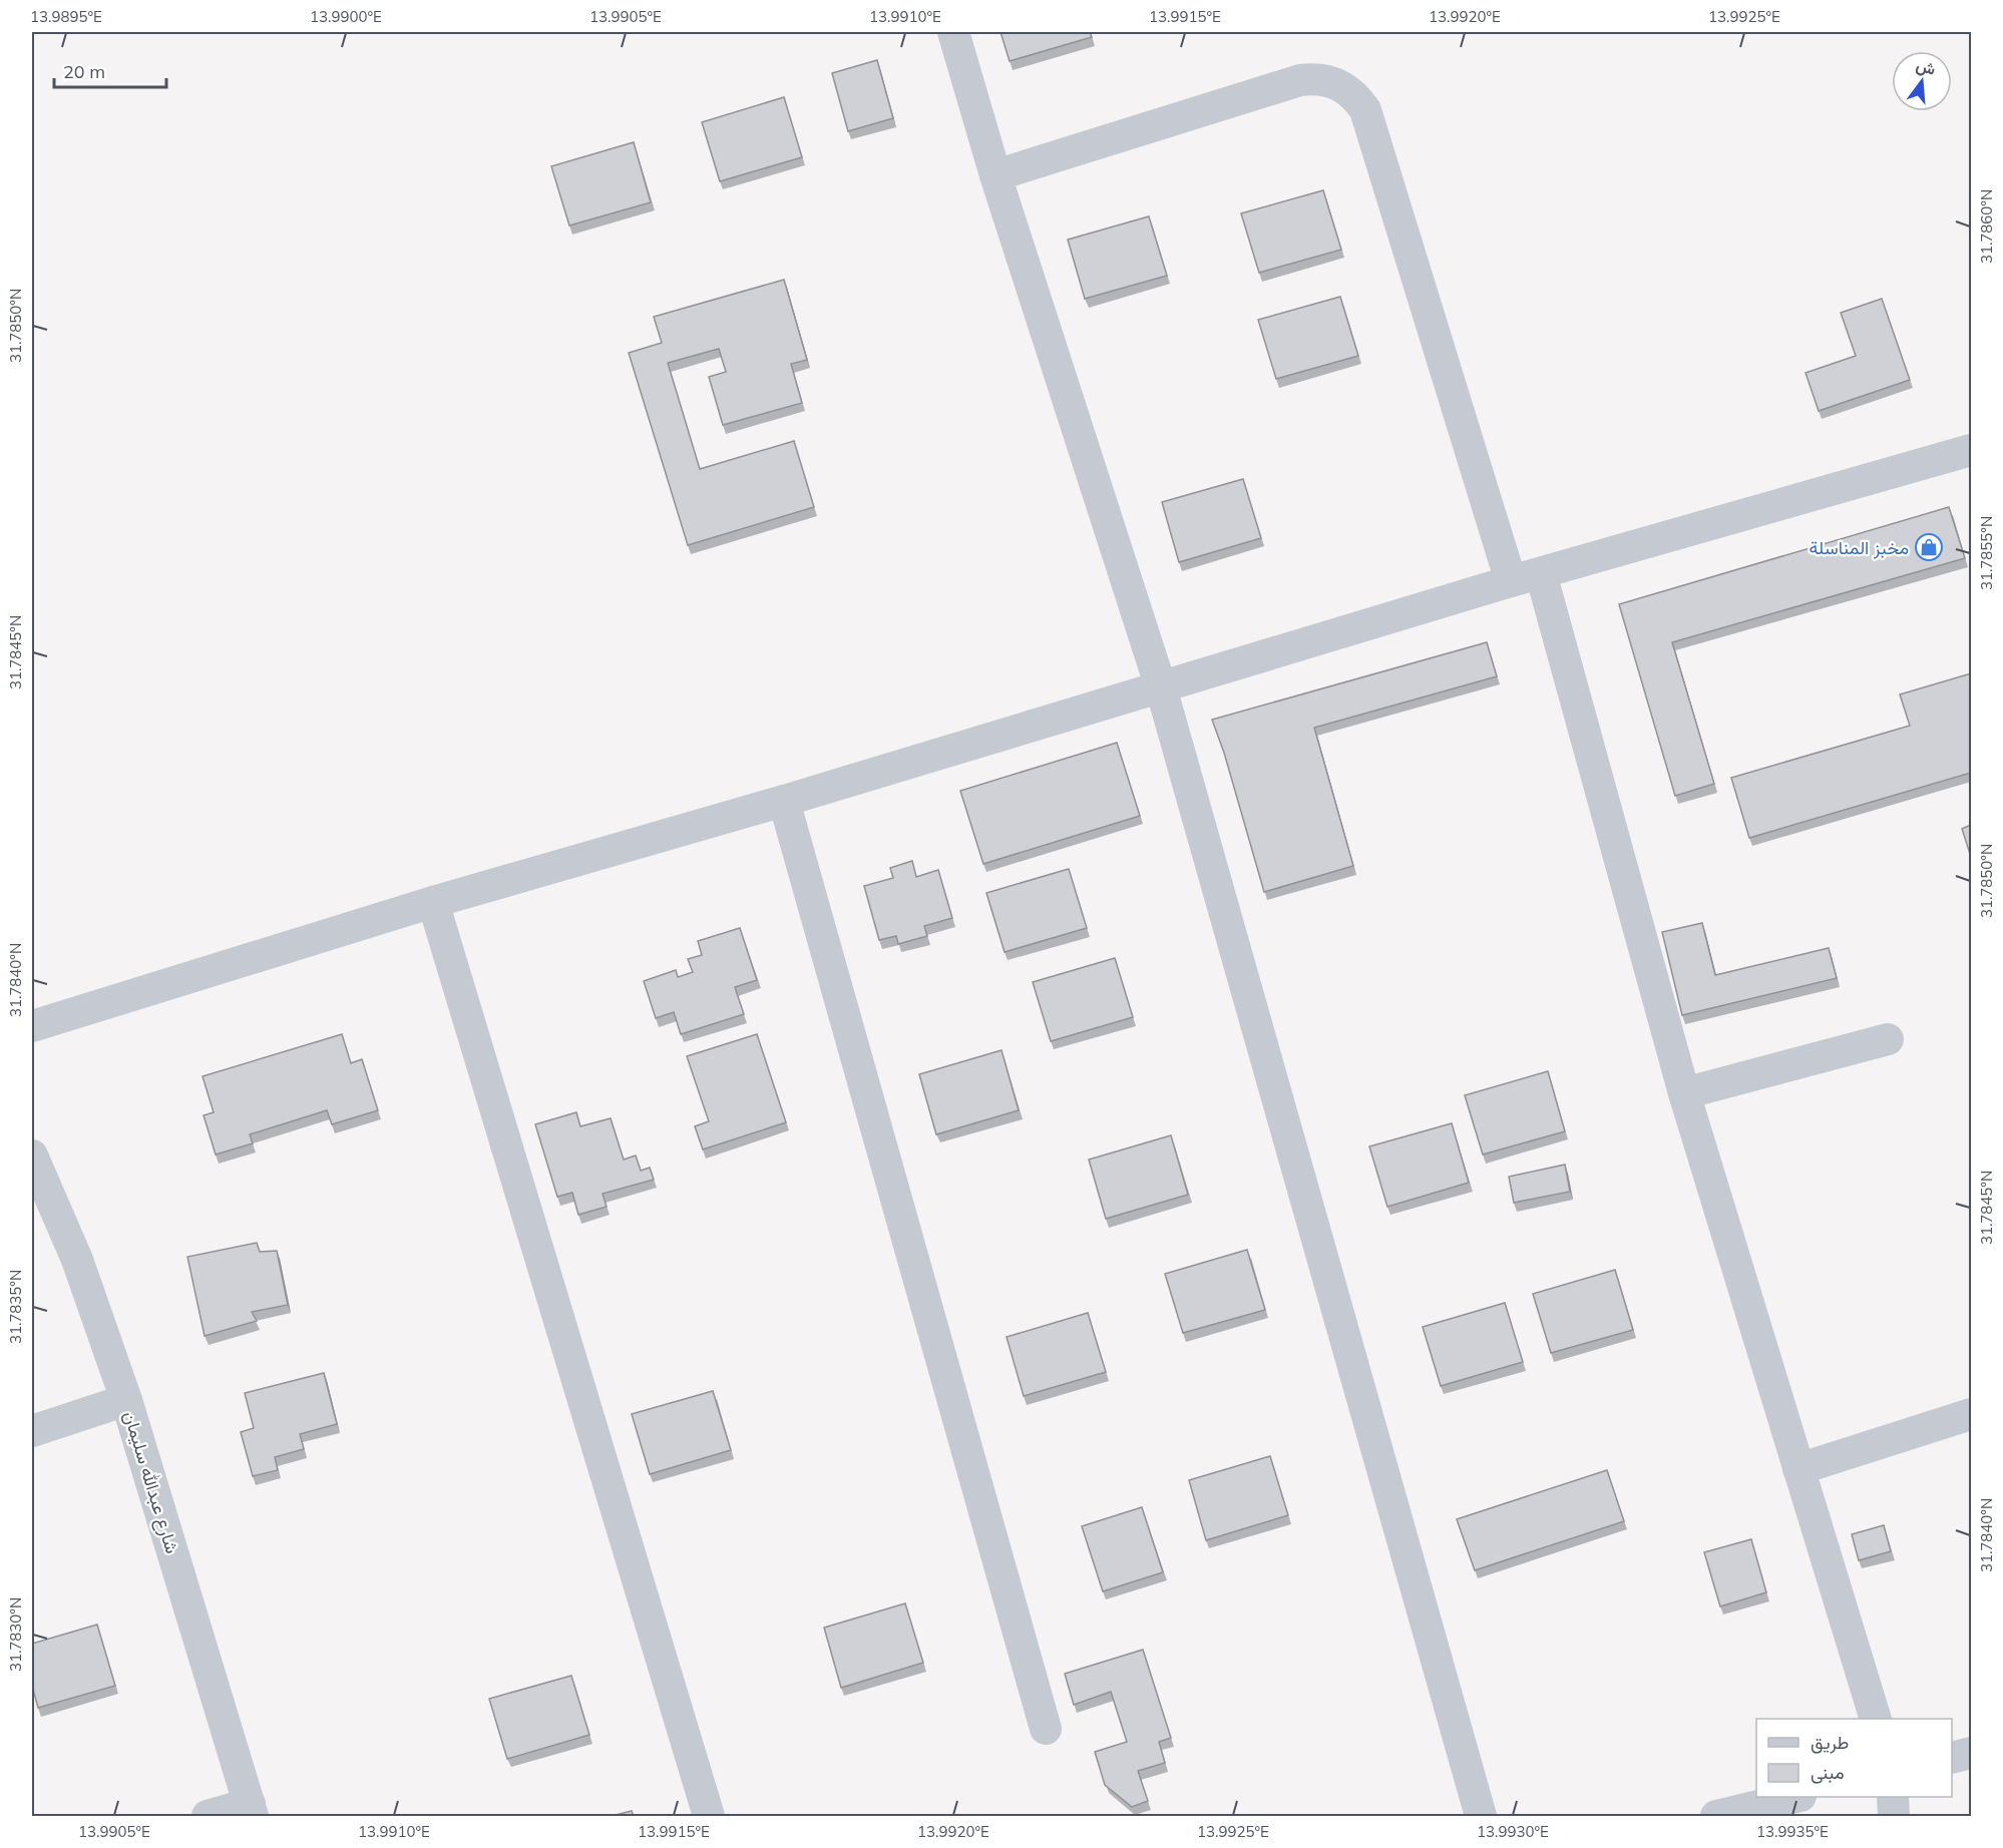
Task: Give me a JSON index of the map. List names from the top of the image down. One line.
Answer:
{"streets":{"street":["شارع عبدالله سليمان"]},"places":{"shop":["مخبز المناسلة"]},"legend":["طريق","مبنى"],"scale_bar":"20 m","north":"top","coordinates":["13.9895°E","13.9900°E","13.9905°E","13.9910°E","13.9915°E","13.9920°E","13.9925°E","31.7860°N","31.7850°N","31.7855°N","31.7845°N","31.7840°N","31.7835°N","31.7830°N","13.9930°E","13.9935°E"]}
